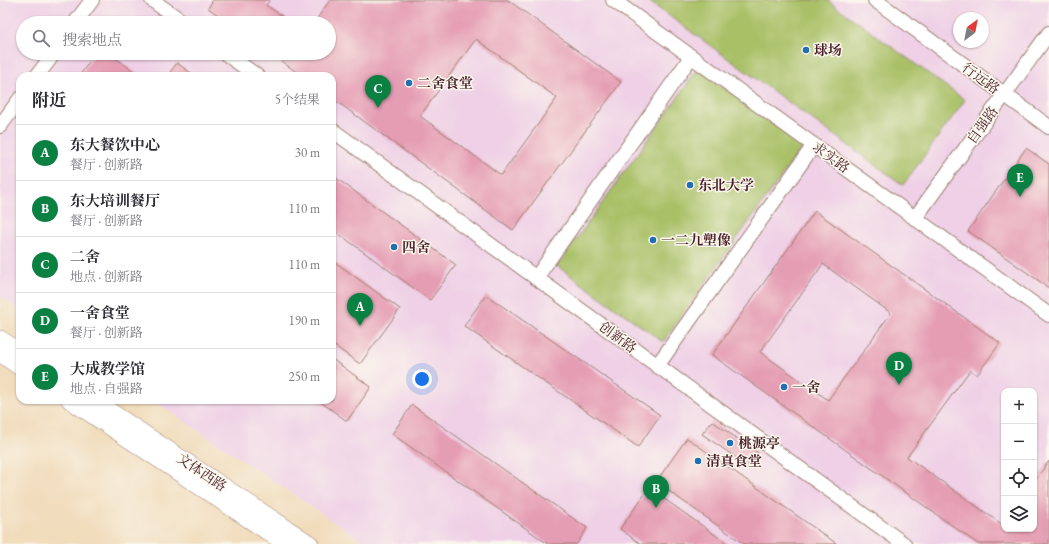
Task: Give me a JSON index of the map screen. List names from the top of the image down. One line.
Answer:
{"streets":{"street":["行远路","自强路","求实路","创新路","文体西路"]},"crossings":[["行远路","自强路"],["自强路","求实路"]],"places":["球场","二舍食堂","东北大学","一二九塑像","四舍","一舍","桃源亭","清真食堂"],"north":"top right","page":{"search":"搜索地点","heading":["附近","5个结果"],"pins":["C","E","A","D","B"],"list":[{"mark":"A","name":"东大餐饮中心","note":"餐厅 · 创新路","value":"30 m"},{"mark":"B","name":"东大培训餐厅","note":"餐厅 · 创新路","value":"110 m"},{"mark":"C","name":"二舍","note":"地点 · 创新路","value":"110 m"},{"mark":"D","name":"一舍食堂","note":"餐厅 · 创新路","value":"190 m"},{"mark":"E","name":"大成教学馆","note":"地点 · 自强路","value":"250 m"}],"map_buttons":["+","−"]}}
